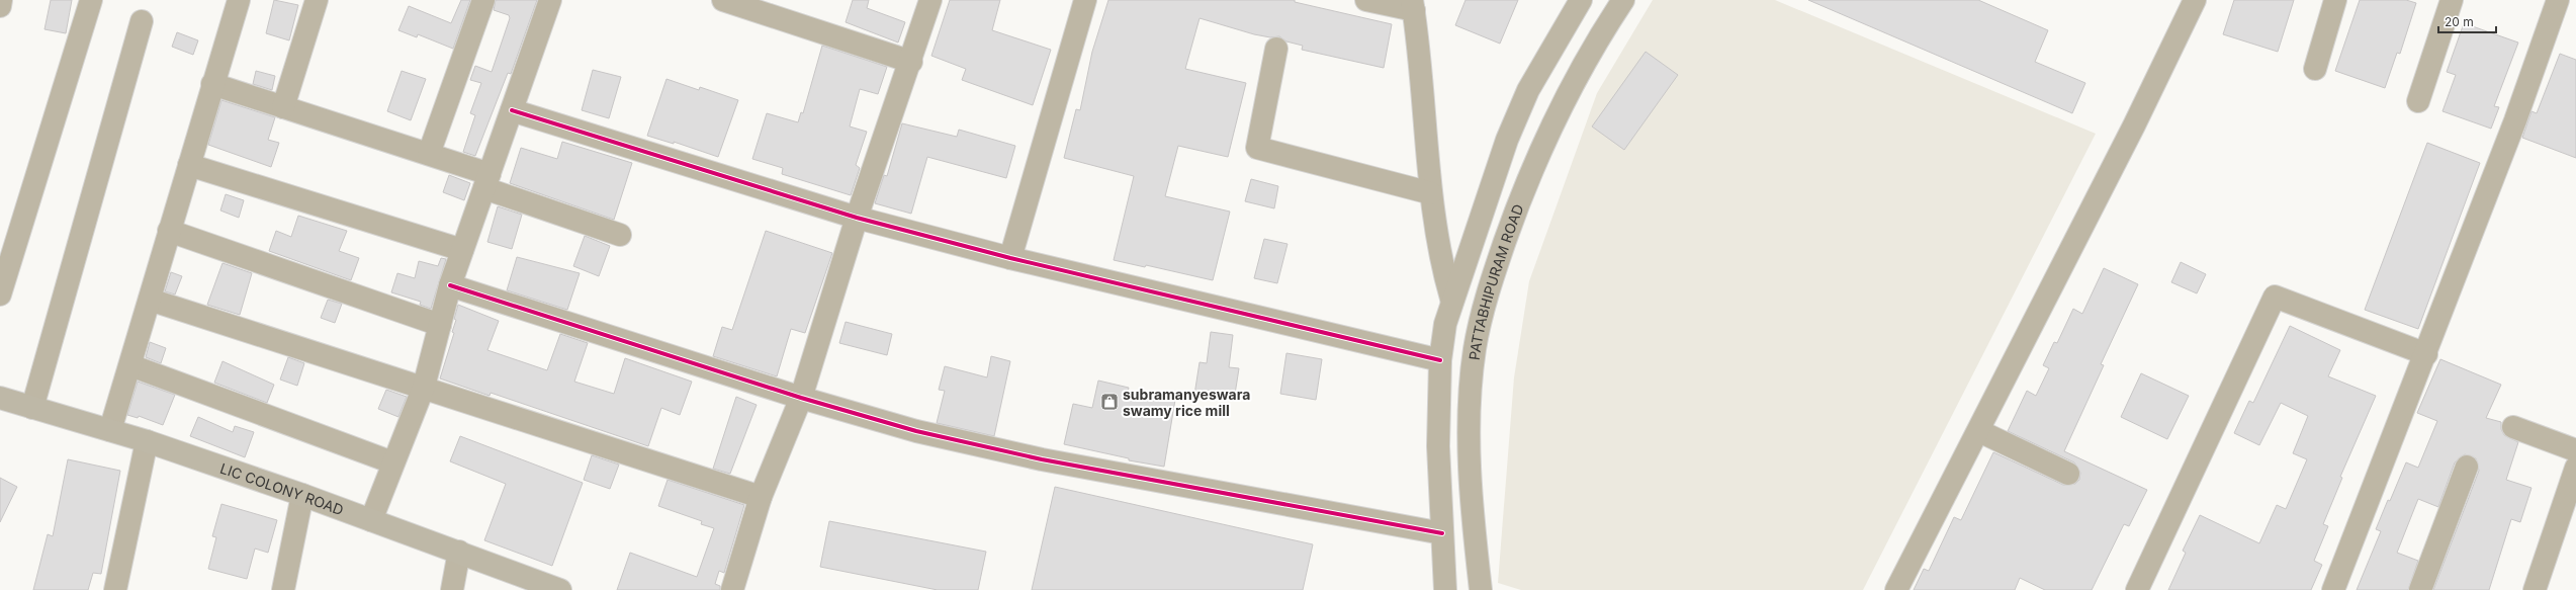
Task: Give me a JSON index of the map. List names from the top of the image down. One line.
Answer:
{"streets":{"main road":["LIC COLONY ROAD"],"street":["PATTABHIPURAM ROAD"]},"places":{"shop":["subramanyeswara swamy rice mill"]},"scale_bar":"20 m"}
